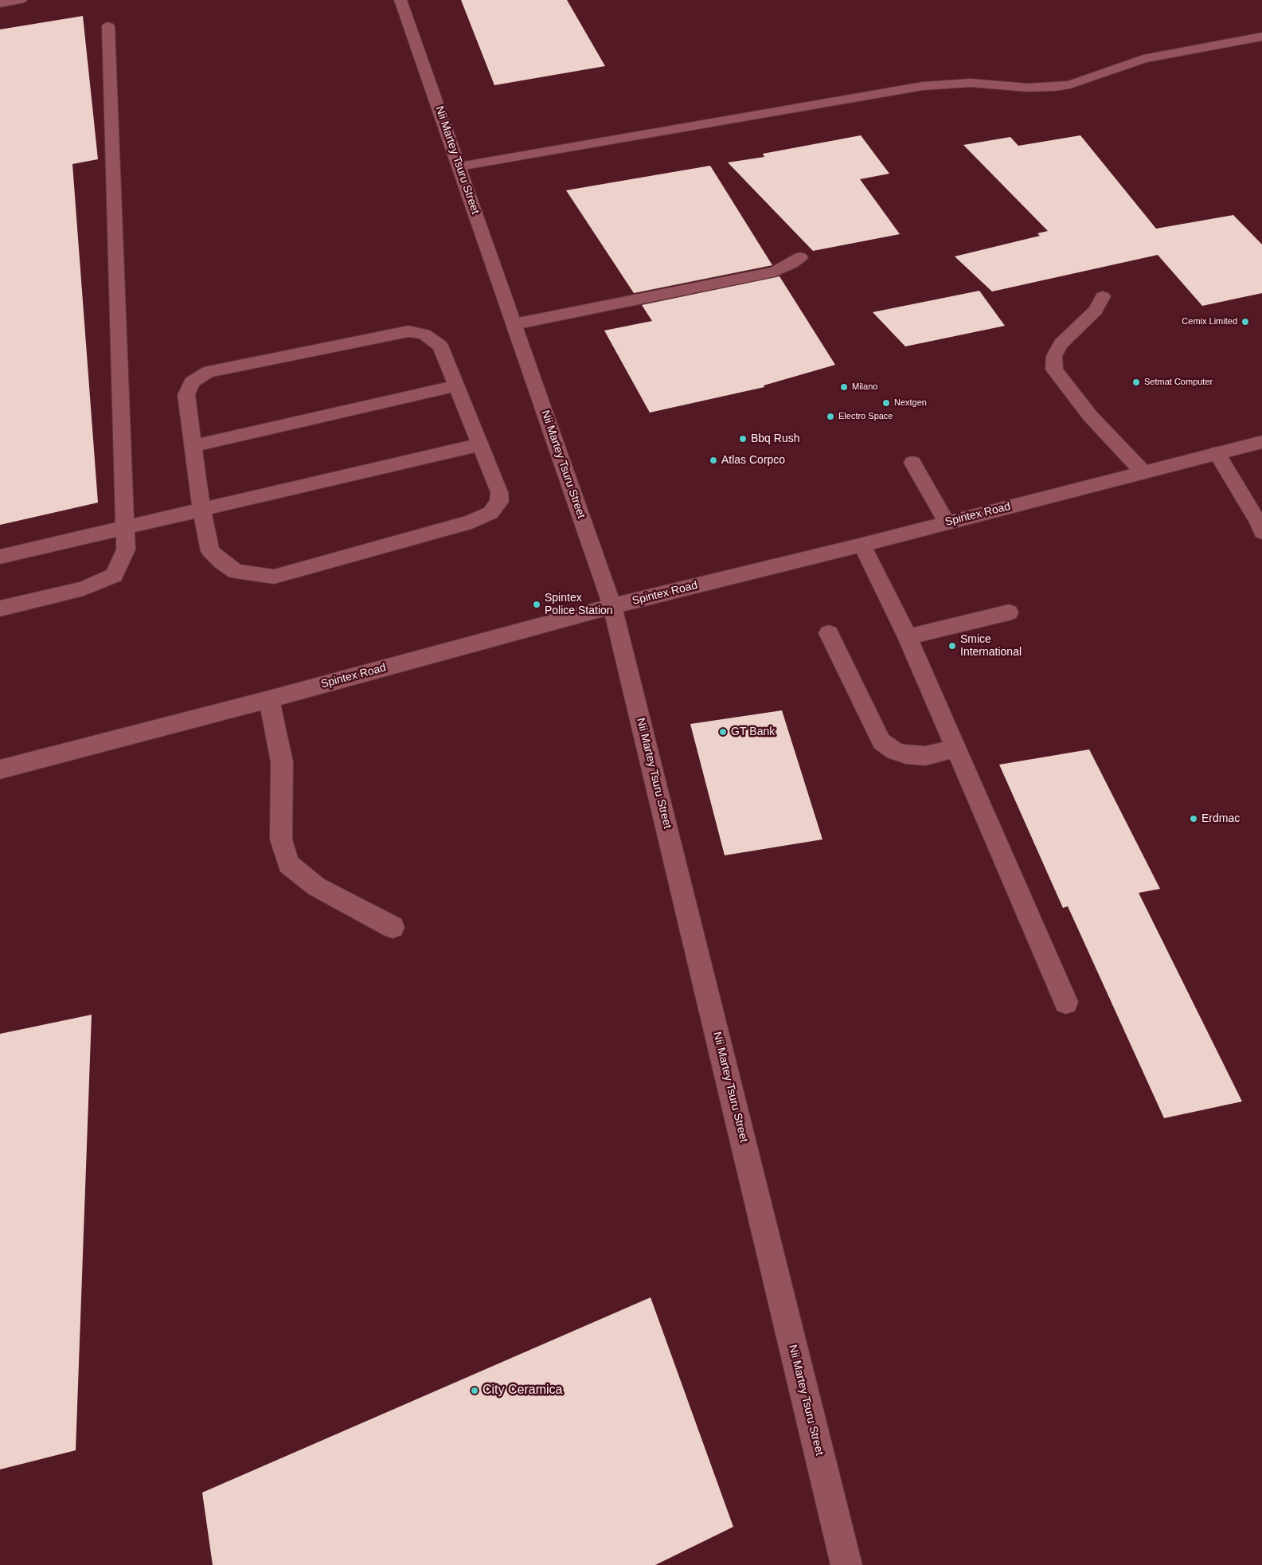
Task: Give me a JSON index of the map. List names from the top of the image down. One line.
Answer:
{"streets":{"street":["Nii Martey Tsuru Street","Spintex Road"]},"crossings":[["Nii Martey Tsuru Street","Spintex Road"]],"places":["Cemix Limited","Setmat Computer","Milano","Nextgen","Electro Space","Bbq Rush","Atlas Corpco","Spintex Police Station","Smice International","GT Bank","Erdmac","City Ceramica"]}
